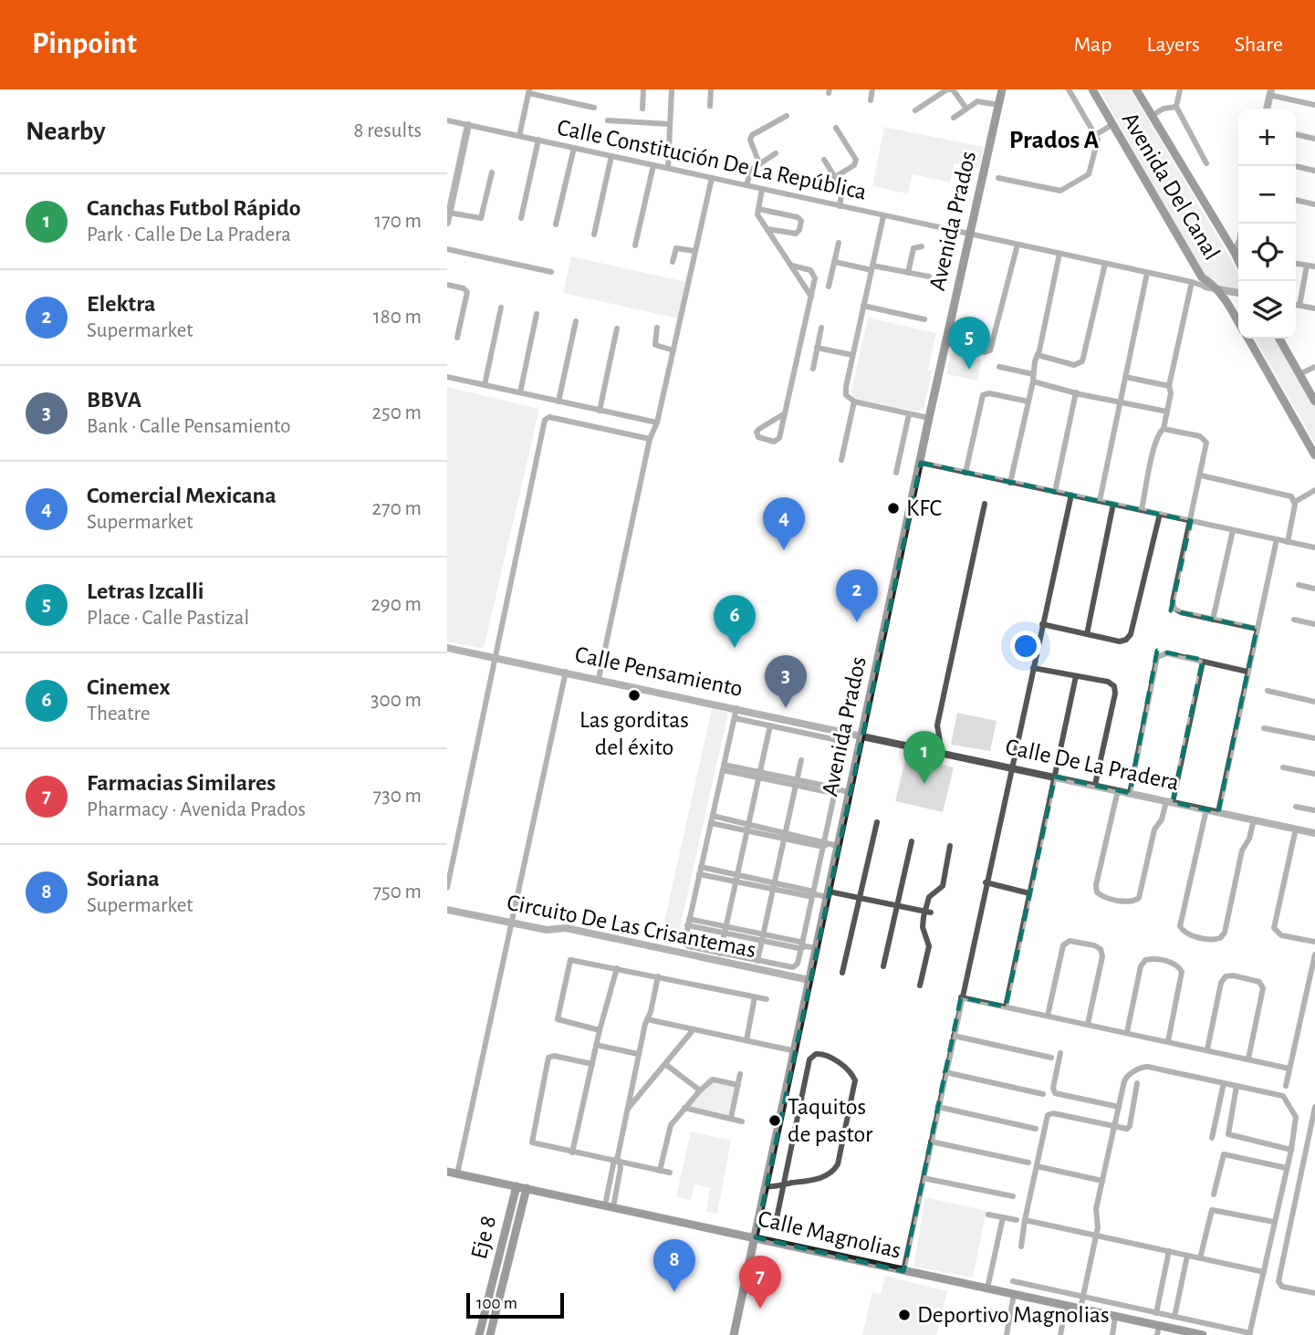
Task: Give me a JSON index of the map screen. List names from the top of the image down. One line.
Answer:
{"streets":{"main road":["Avenida Del Canal","Avenida Prados","Calle Magnolias","Eje 8"],"street":["Calle Constitución De La República","Calle Pensamiento","Calle De La Pradera","Circuito De Las Crisantemas"]},"crossings":[["Calle Constitución De La República","Avenida Prados"],["Avenida Prados","Calle Pensamiento"],["Avenida Prados","Calle De La Pradera"],["Avenida Prados","Circuito De Las Crisantemas"],["Avenida Prados","Calle Magnolias"],["Calle Pensamiento","Calle De La Pradera"],["Calle Magnolias","Eje 8"]],"districts":["Prados A"],"places":["KFC","Las gorditas del éxito","Taquitos de pastor","Deportivo Magnolias"],"scale_bar":"100 m","page":{"header":"Pinpoint","nav":["Map","Layers","Share"],"heading":["Nearby","8 results"],"map_buttons":["+","−"],"list":[{"mark":"1","name":"Canchas Futbol Rápido","note":"Park · Calle De La Pradera","value":"170 m"},{"mark":"2","name":"Elektra","note":"Supermarket","value":"180 m"},{"mark":"3","name":"BBVA","note":"Bank · Calle Pensamiento","value":"250 m"},{"mark":"4","name":"Comercial Mexicana","note":"Supermarket","value":"270 m"},{"mark":"5","name":"Letras Izcalli","note":"Place · Calle Pastizal","value":"290 m"},{"mark":"6","name":"Cinemex","note":"Theatre","value":"300 m"},{"mark":"7","name":"Farmacias Similares","note":"Pharmacy · Avenida Prados","value":"730 m"},{"mark":"8","name":"Soriana","note":"Supermarket","value":"750 m"}],"pins":["5","4","2","6","3","1","8","7"],"scale":"100 m"}}
